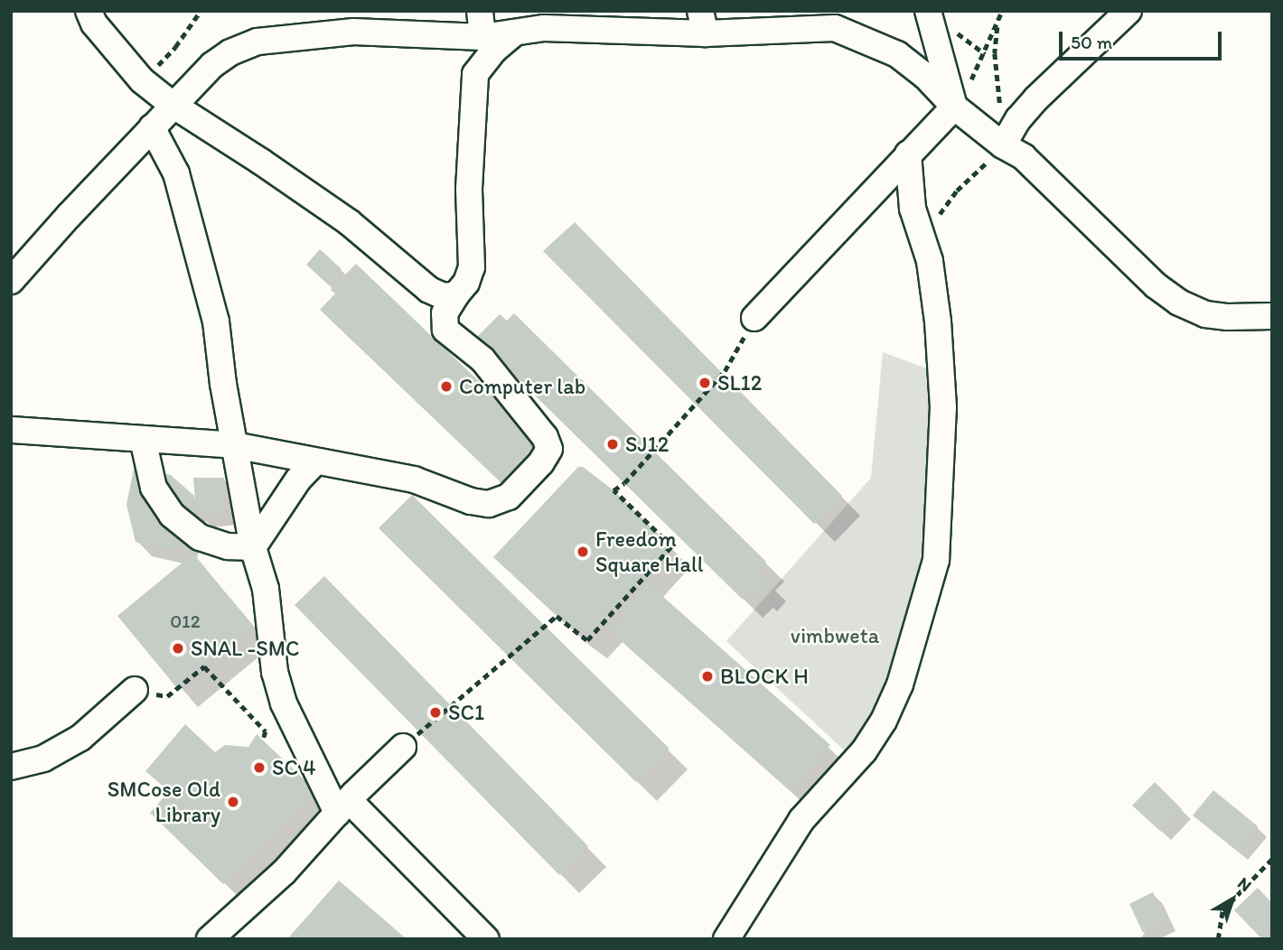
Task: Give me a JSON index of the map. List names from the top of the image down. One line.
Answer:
{"parks":["vimbweta"],"places":["SL12","Computer lab","SJ12","Freedom Square Hall","SNAL -SMC","BLOCK H","SC1","SC 4","SMCose Old Library"],"house_numbers":["012"],"scale_bar":"50 m","north":"top right"}
